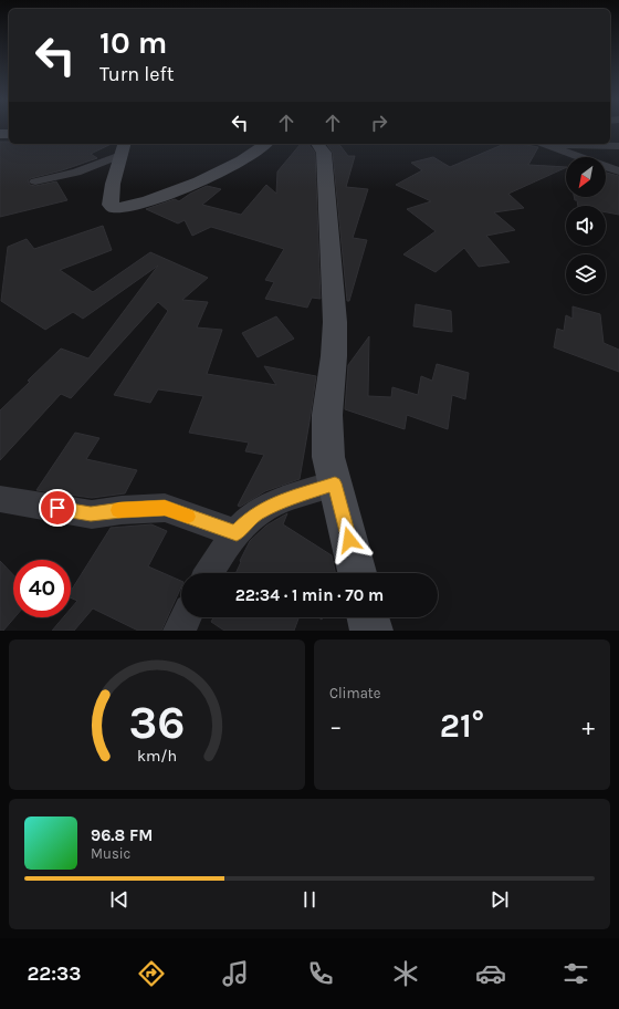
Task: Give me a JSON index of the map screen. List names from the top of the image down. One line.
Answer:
{"north":"bottom left","page":{"turn":["10 m","Turn left"],"limit":"40","trip":"22:34 · 1 min · 70 m","tile":"Climate","heat":["−","21°","+"],"song":["96.8 FM","Music"],"tabs":"22:33","gauge":["36","km/h"]}}
